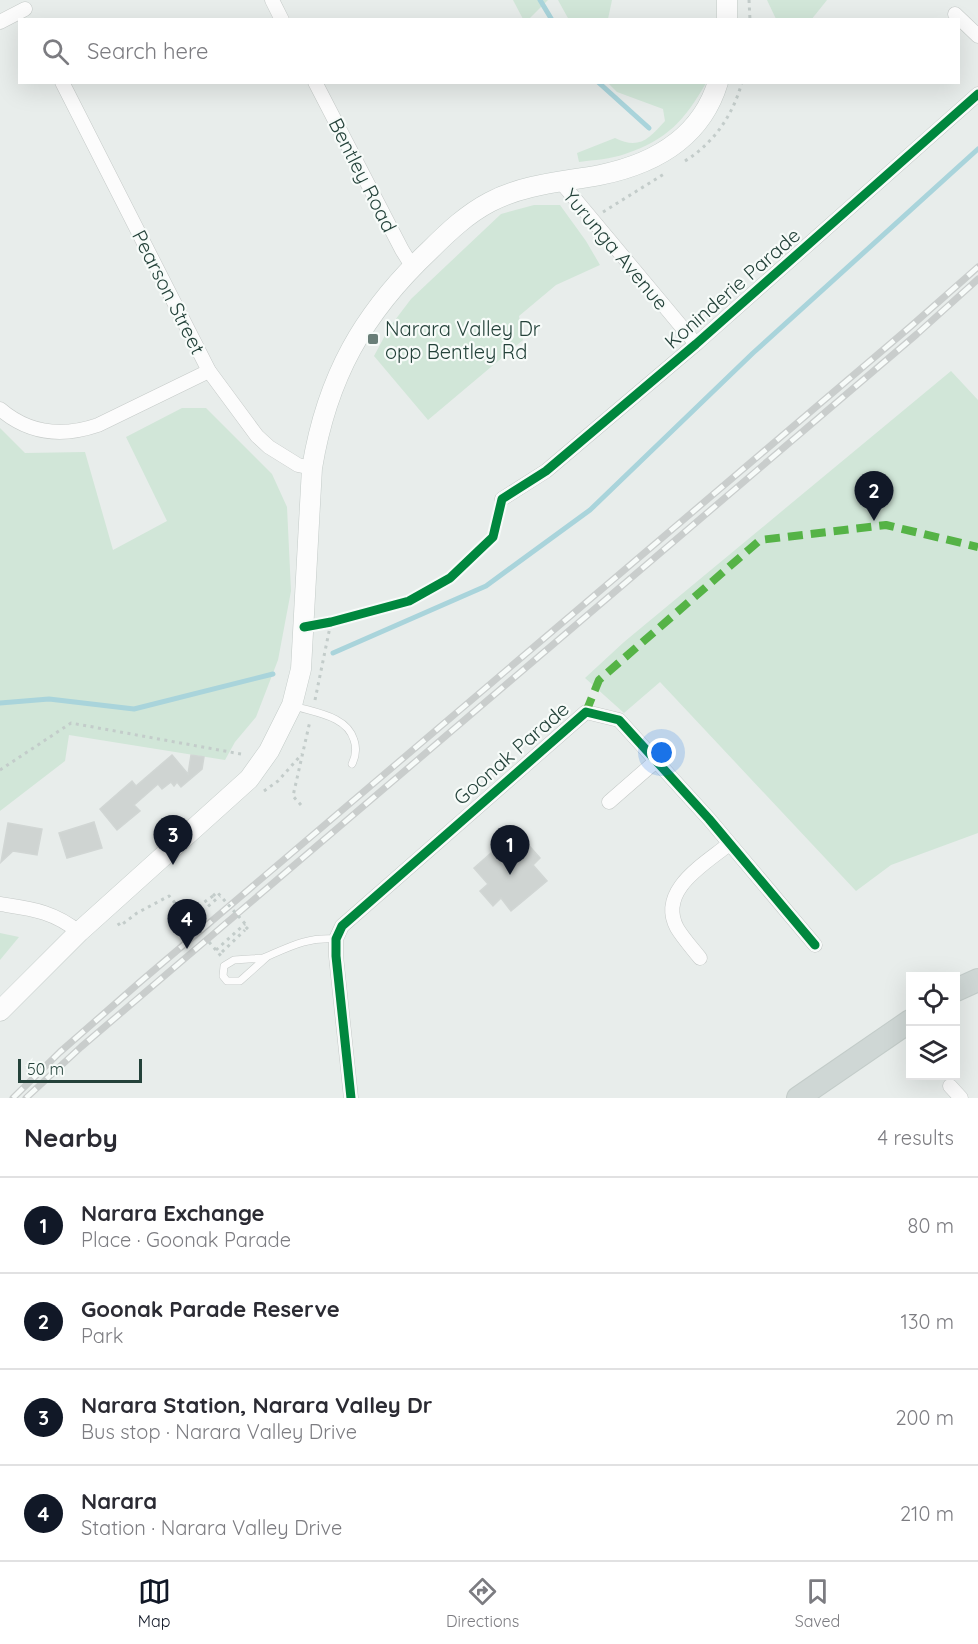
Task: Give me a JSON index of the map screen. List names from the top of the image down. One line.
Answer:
{"streets":{"street":["Bentley Road","Yurunga Avenue","Koninderie Parade","Pearson Street","Goonak Parade"]},"crossings":[["Yurunga Avenue","Koninderie Parade"]],"places":{"transit":["Narara Valley Dr opp Bentley Rd"]},"scale_bar":"50 m","page":{"search":"Search here","pins":["2","3","1","4"],"scale":"50 m","heading":["Nearby","4 results"],"list":[{"mark":"1","name":"Narara Exchange","note":"Place · Goonak Parade","value":"80 m"},{"mark":"2","name":"Goonak Parade Reserve","note":"Park","value":"130 m"},{"mark":"3","name":"Narara Station, Narara Valley Dr","note":"Bus stop · Narara Valley Drive","value":"200 m"},{"mark":"4","name":"Narara","note":"Station · Narara Valley Drive","value":"210 m"}],"nav":["Map","Directions","Saved"]}}
